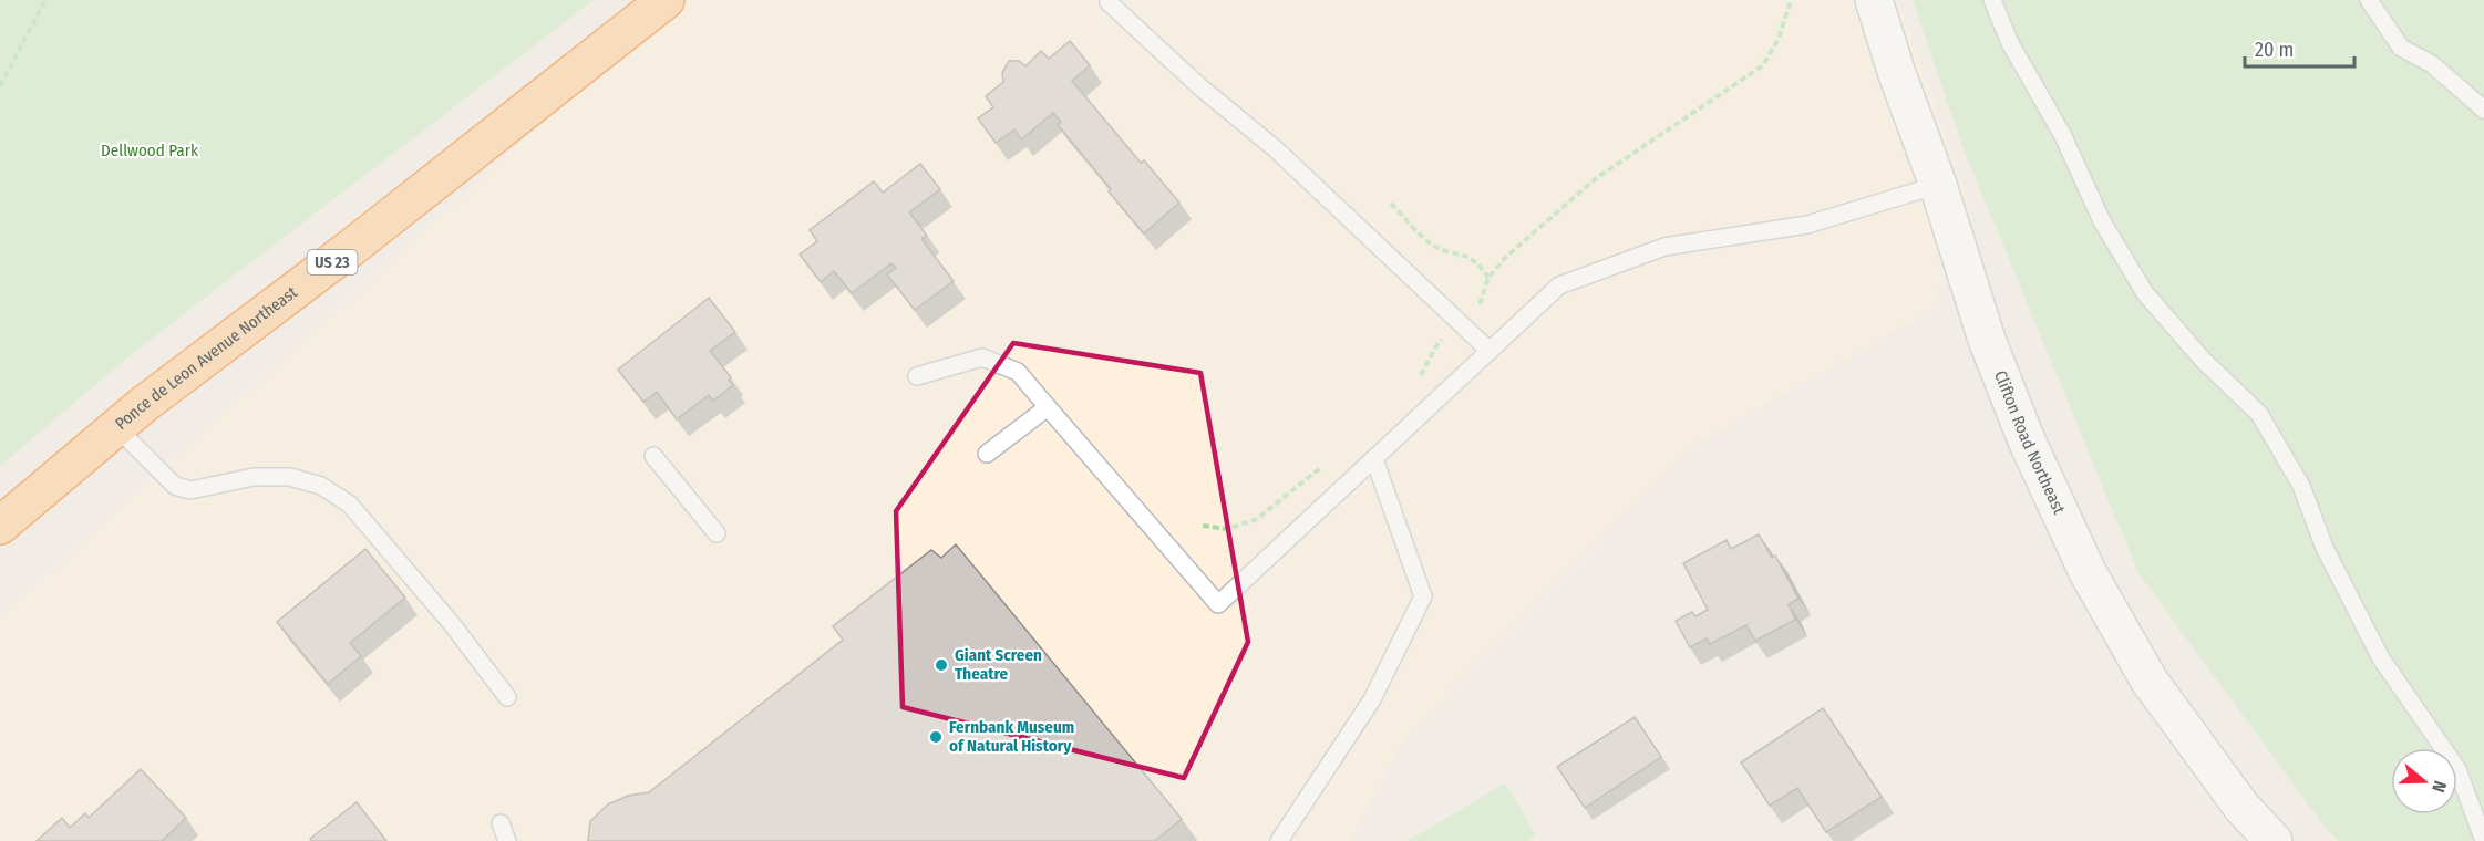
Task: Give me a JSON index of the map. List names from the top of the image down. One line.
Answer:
{"streets":{"highway":["US 23","Ponce de Leon Avenue Northeast"],"street":["Clifton Road Northeast"]},"parks":["Dellwood Park"],"places":["Giant Screen Theatre","Fernbank Museum of Natural History"],"scale_bar":"20 m","north":"right"}
